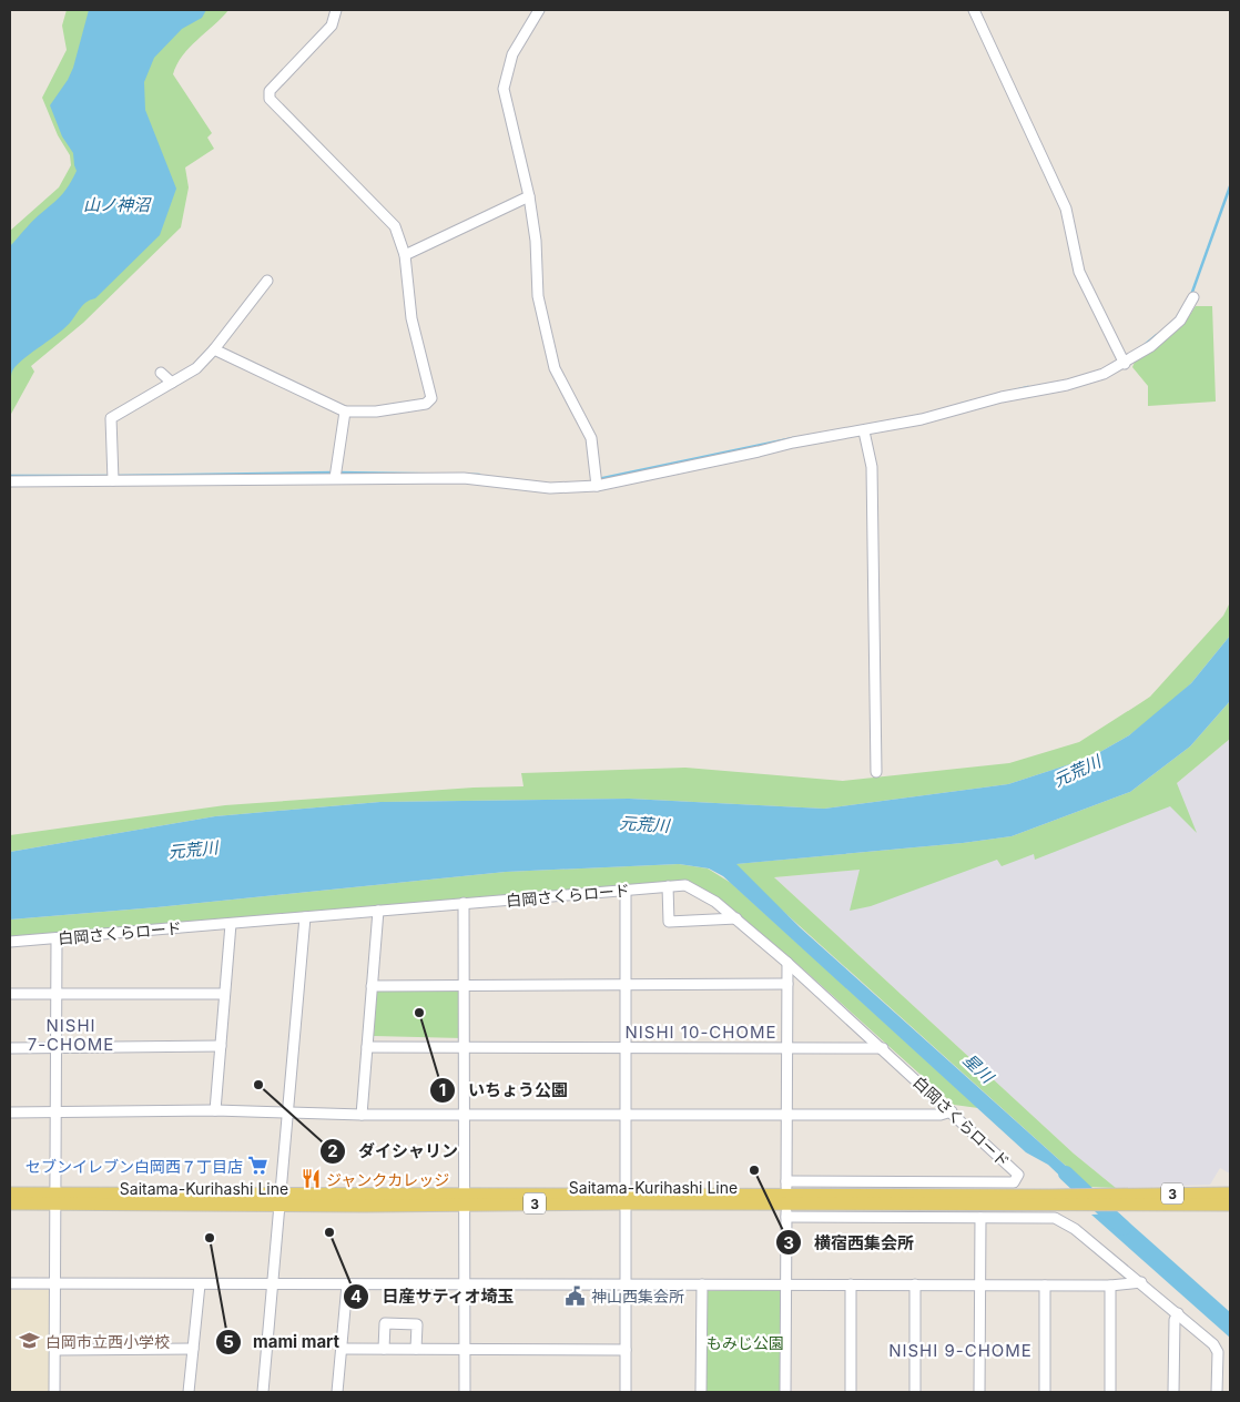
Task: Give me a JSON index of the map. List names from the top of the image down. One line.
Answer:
{"streets":{"main road":["Saitama-Kurihashi Line","3"],"street":["白岡さくらロード"]},"crossings":[["白岡さくらロード","Saitama-Kurihashi Line"]],"districts":["NISHI 7-CHOME","NISHI 10-CHOME","NISHI 9-CHOME"],"water":["山ノ神沼","元荒川","星川"],"parks":["もみじ公園"],"places":{"other":["いちょう公園","ダイシャリン","横宿西集会所","日産サティオ埼玉","mami mart"],"supermarket":["セブンイレブン白岡西７丁目店"],"restaurant":["ジャンクカレッジ"],"public building":["神山西集会所"],"school or university":["白岡市立西小学校"]}}
